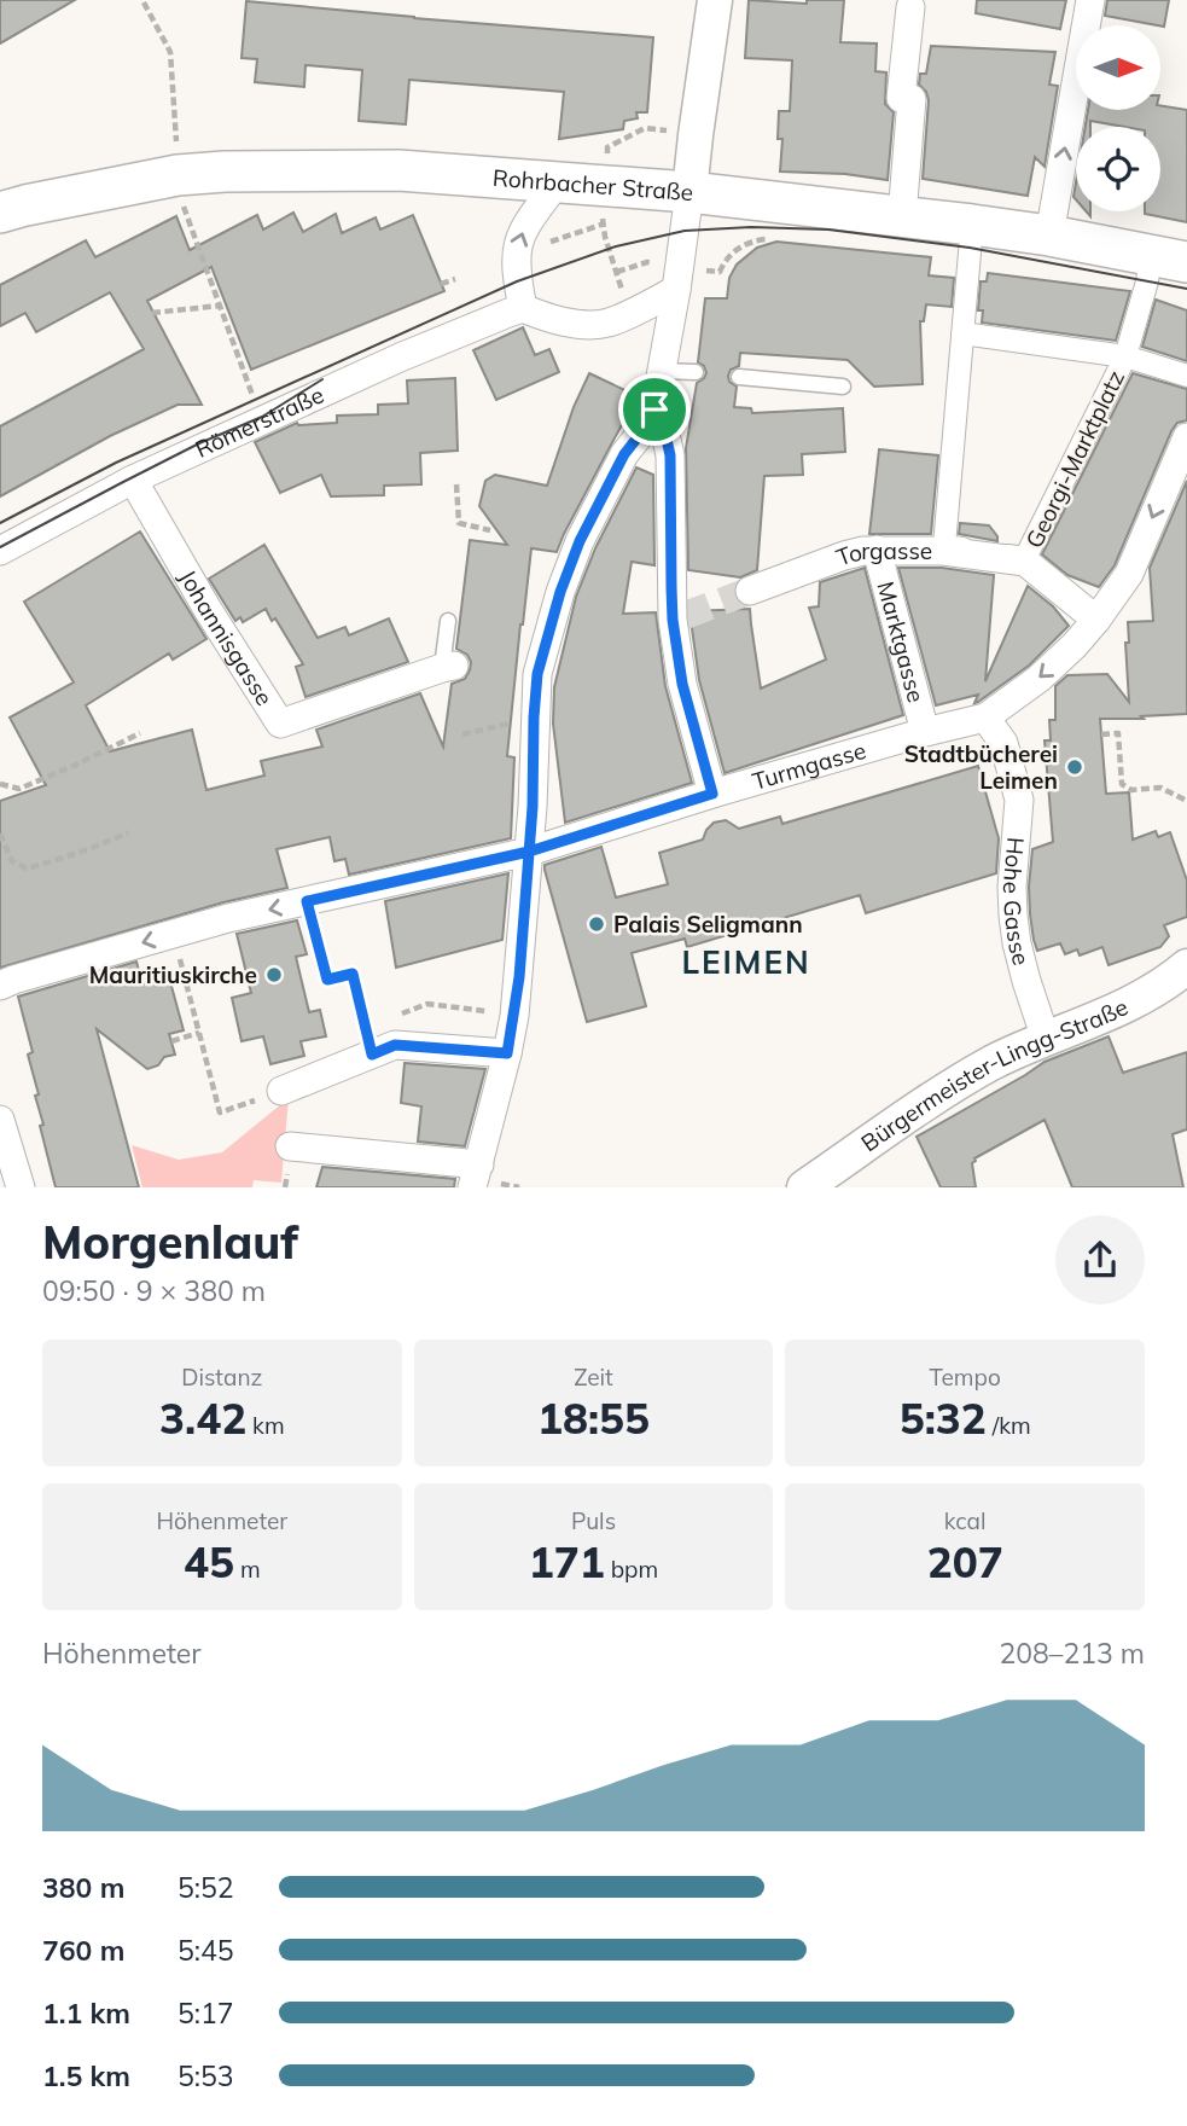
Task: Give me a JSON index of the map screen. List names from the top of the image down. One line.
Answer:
{"streets":{"main road":["Rohrbacher Straße"],"street":["Römerstraße","Georgi-Marktplatz","Torgasse","Johannisgasse","Marktgasse","Turmgasse","Hohe Gasse","Bürgermeister-Lingg-Straße"]},"crossings":[["Rohrbacher Straße","Römerstraße"],["Rohrbacher Straße","Georgi-Marktplatz"],["Römerstraße","Johannisgasse"],["Torgasse","Marktgasse"],["Torgasse","Turmgasse"],["Marktgasse","Turmgasse"],["Turmgasse","Hohe Gasse"],["Hohe Gasse","Bürgermeister-Lingg-Straße"]],"one_way":["Turmgasse"],"districts":["LEIMEN"],"places":["Stadtbücherei Leimen","Palais Seligmann","Mauritiuskirche"],"north":"right","page":{"heading":["Morgenlauf","09:50 · 9 × 380 m"],"stats":[["Distanz","3.42 km"],["Zeit","18:55"],["Tempo","5:32 /km"],["Höhenmeter","45 m"],["Puls","171 bpm"],["kcal","207"]],"chart":["Höhenmeter","208–213 m"],"list":[{"name":"380 m","note":"5:52"},{"name":"760 m","note":"5:45"},{"name":"1.1 km","note":"5:17"},{"name":"1.5 km","note":"5:53"}]}}
